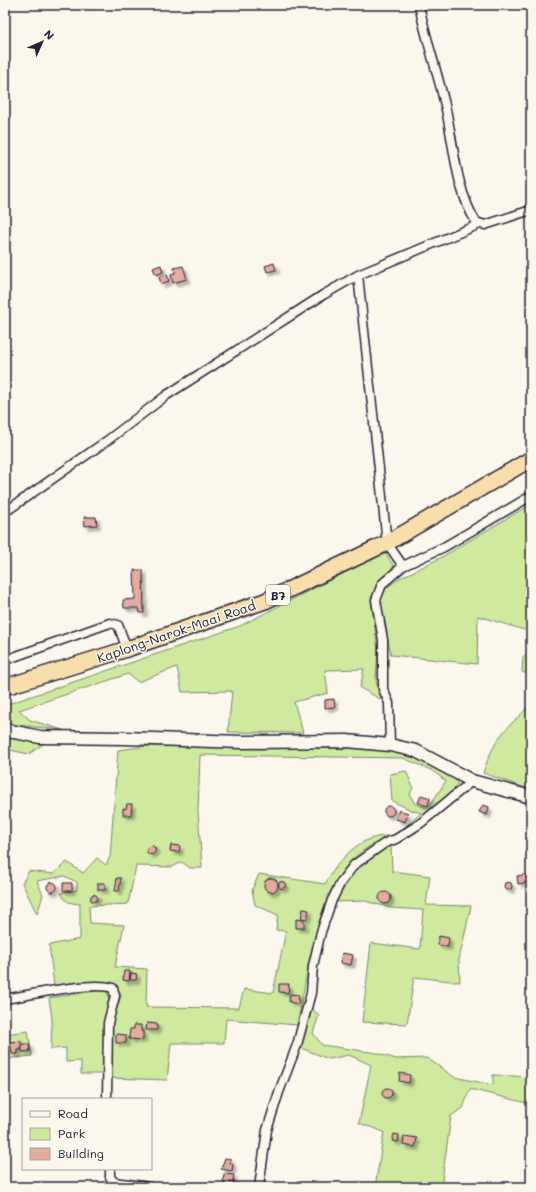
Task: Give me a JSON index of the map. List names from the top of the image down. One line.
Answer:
{"streets":{"highway":["B7","Kaplong-Narok-Maai Road"]},"legend":["Road","Park","Building"],"north":"top right"}
